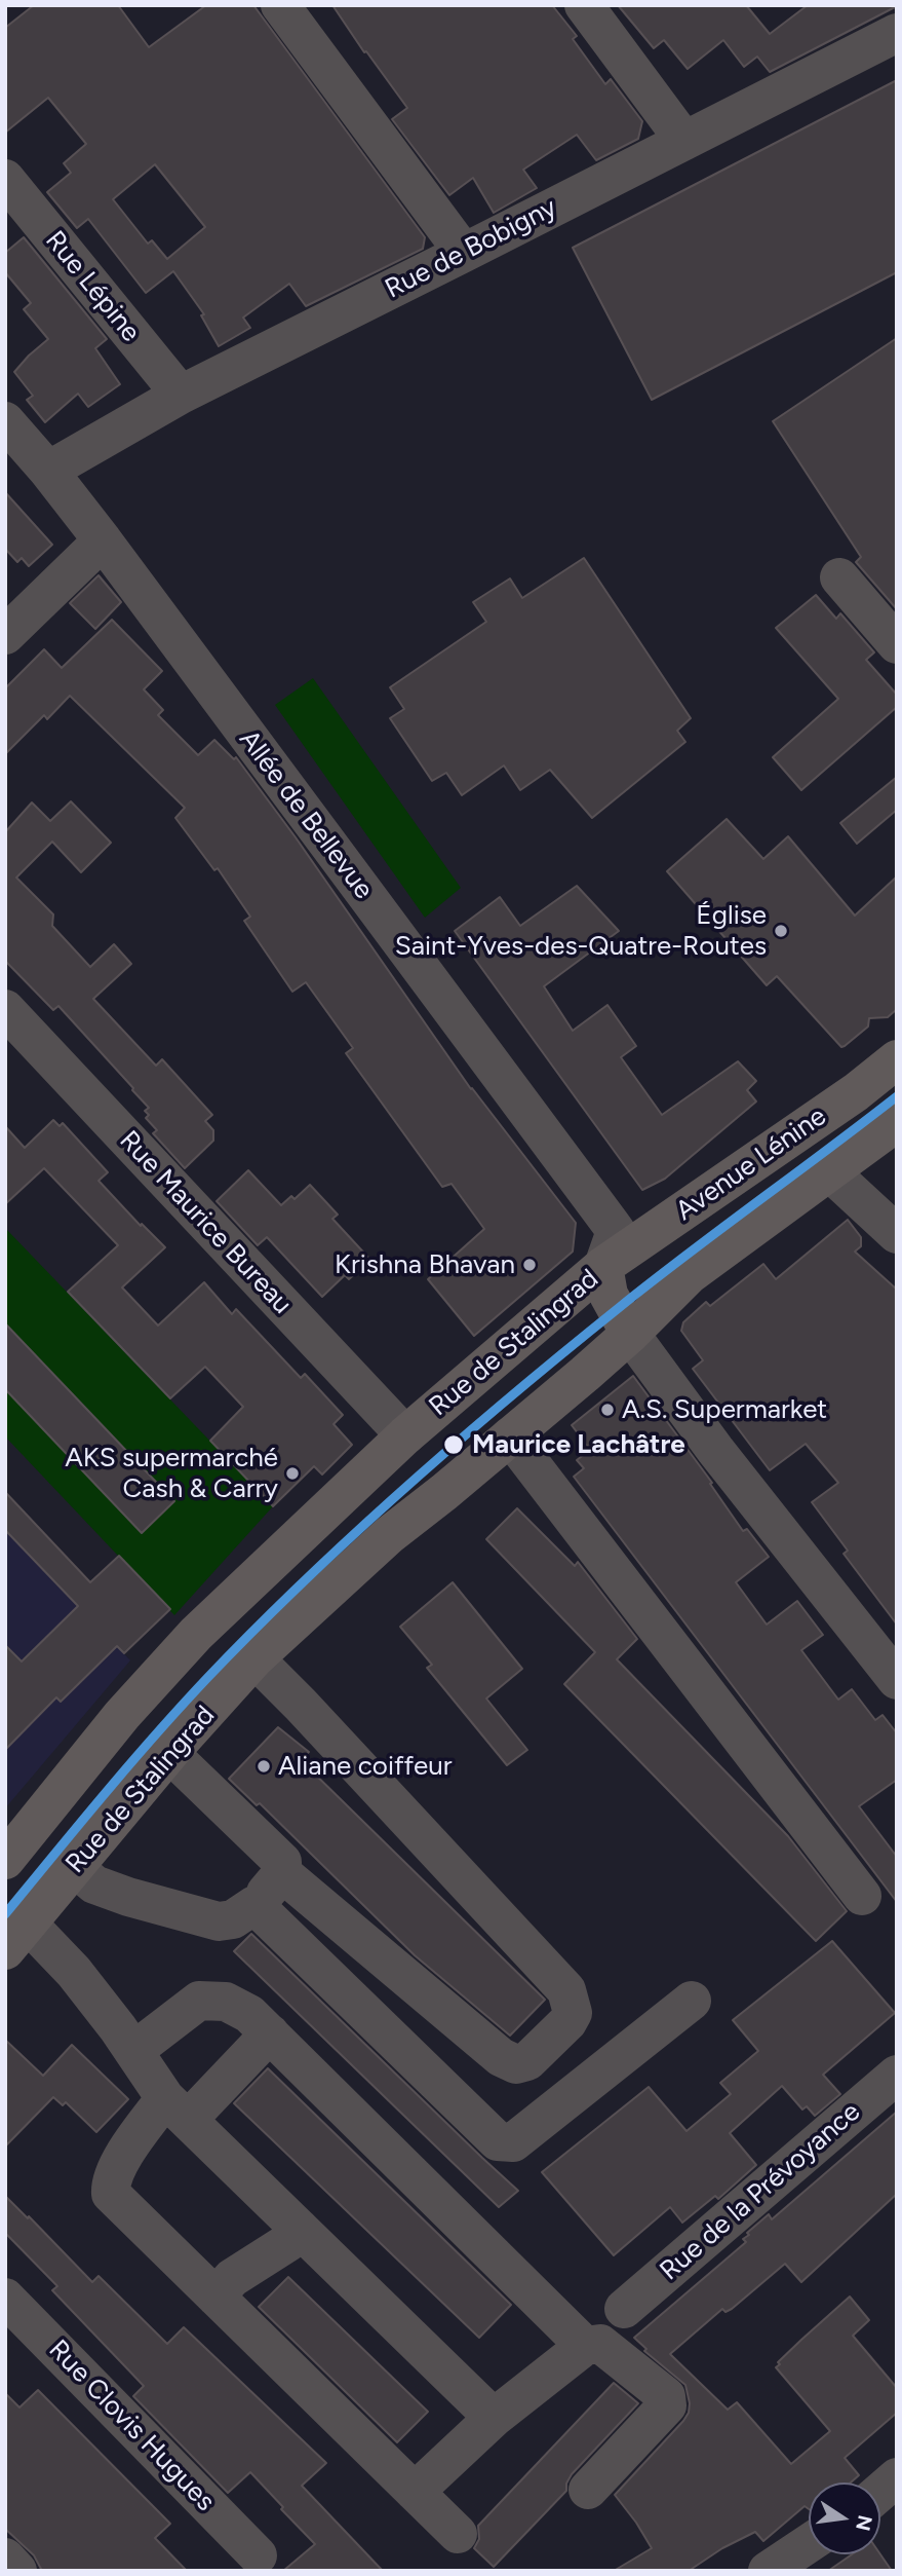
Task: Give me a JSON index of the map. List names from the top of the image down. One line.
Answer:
{"streets":{"main road":["Avenue Lénine","Rue de Stalingrad"],"street":["Rue de Bobigny","Rue Lépine","Allée de Bellevue","Rue Maurice Bureau","Rue de la Prévoyance","Rue Clovis Hugues"]},"crossings":[["Rue de Bobigny","Rue Lépine"],["Allée de Bellevue","Avenue Lénine"],["Allée de Bellevue","Rue de Stalingrad"],["Avenue Lénine","Rue de Stalingrad"],["Rue Maurice Bureau","Rue de Stalingrad"]],"places":["Église Saint-Yves-des-Quatre-Routes","Krishna Bhavan","A.S. Supermarket","Maurice Lachâtre","AKS supermarché Cash & Carry","Aliane coiffeur"],"north":"right"}
